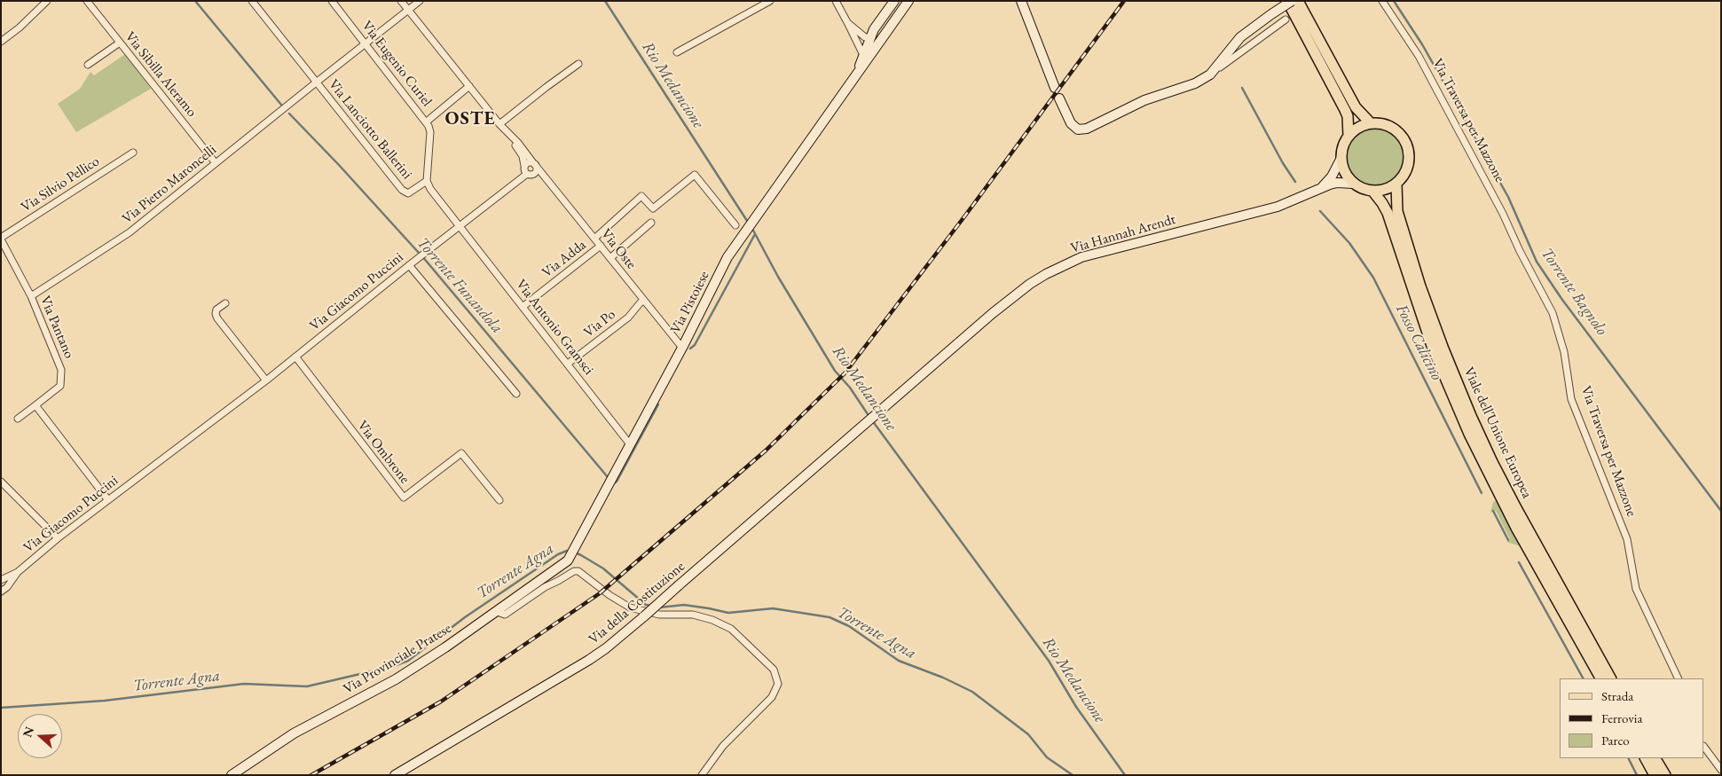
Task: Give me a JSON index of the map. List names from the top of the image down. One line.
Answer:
{"streets":{"main road":["Viale dell'Unione Europea"],"street":["Via Eugenio Curiel","Via Sibilla Aleramo","Via Traversa per Mazzone","Via Lanciotto Ballerini","Via Silvio Pellico","Via Pietro Maroncelli","Via Hannah Arendt","Via Oste","Via Adda","Via Giacomo Puccini","Via Pistoiese","Via Po","Via Pantano","Via Antonio Gramsci","Via Ombrone","Via della Costituzione","Via Provinciale Pratese"]},"crossings":[["Via Eugenio Curiel","Via Pietro Maroncelli"],["Via Sibilla Aleramo","Via Pietro Maroncelli"],["Via Lanciotto Ballerini","Via Pietro Maroncelli"],["Via Lanciotto Ballerini","Via Antonio Gramsci"],["Via Silvio Pellico","Via Pantano"],["Via Pietro Maroncelli","Via Oste"],["Via Pietro Maroncelli","Via Pantano"],["Via Hannah Arendt","Via della Costituzione"],["Via Oste","Via Adda"],["Via Oste","Via Giacomo Puccini"],["Via Oste","Via Pistoiese"],["Via Oste","Via Po"],["Via Adda","Via Antonio Gramsci"],["Via Giacomo Puccini","Via Antonio Gramsci"],["Via Giacomo Puccini","Via Ombrone"],["Via Pistoiese","Via Antonio Gramsci"],["Via Pistoiese","Via Provinciale Pratese"],["Via Po","Via Antonio Gramsci"]],"districts":["OSTE"],"water":["Rio Medancione","Torrente Funandola","Torrente Bagnolo","Fosso Calicino","Torrente Agna"],"legend":["Strada","Ferrovia","Parco"],"north":"left"}
